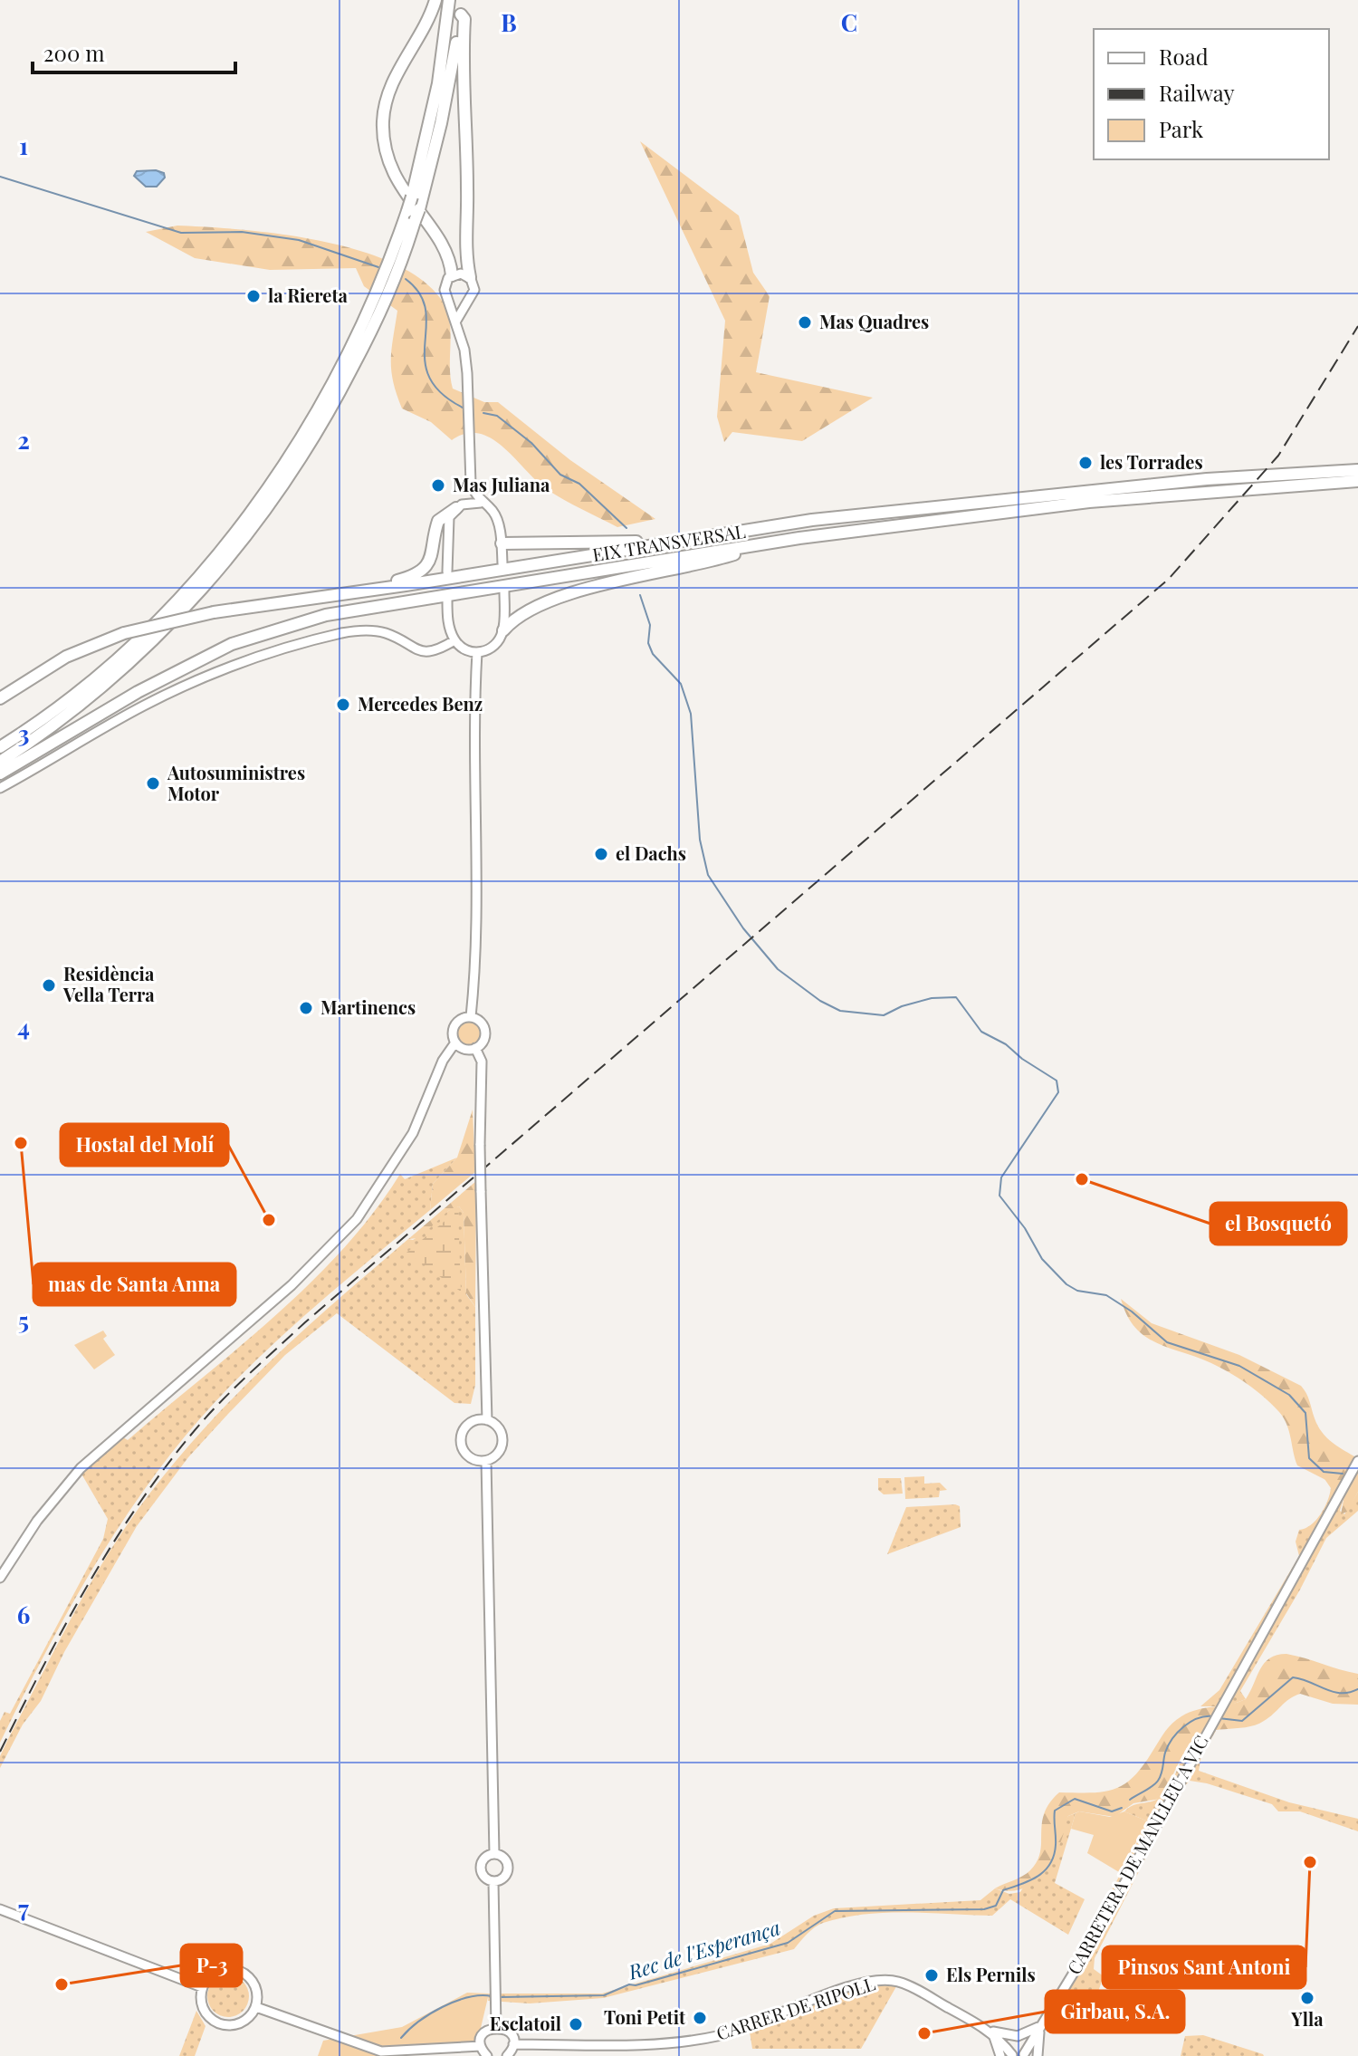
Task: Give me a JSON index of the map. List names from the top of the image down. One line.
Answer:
{"streets":{"highway":["EIX TRANSVERSAL"],"street":["CARRETERA DE MANLLEU A VIC","CARRER DE RIPOLL"]},"water":["Rec de l'Esperança"],"places":["la Riereta","Mas Quadres","les Torrades","Mas Juliana","Mercedes Benz","Autosuministres Motor","el Dachs","Residència Vella Terra","Martinencs","mas de Santa Anna","el Bosquetó","Hostal del Molí","Pinsos Sant Antoni","Els Pernils","P-3","Ylla","Toni Petit","Esclatoil","Girbau, S.A."],"legend":["Road","Railway","Park"],"scale_bar":"200 m","grid":{"columns":["B","C"],"rows":["1","2","3","4","5","6","7"]}}
